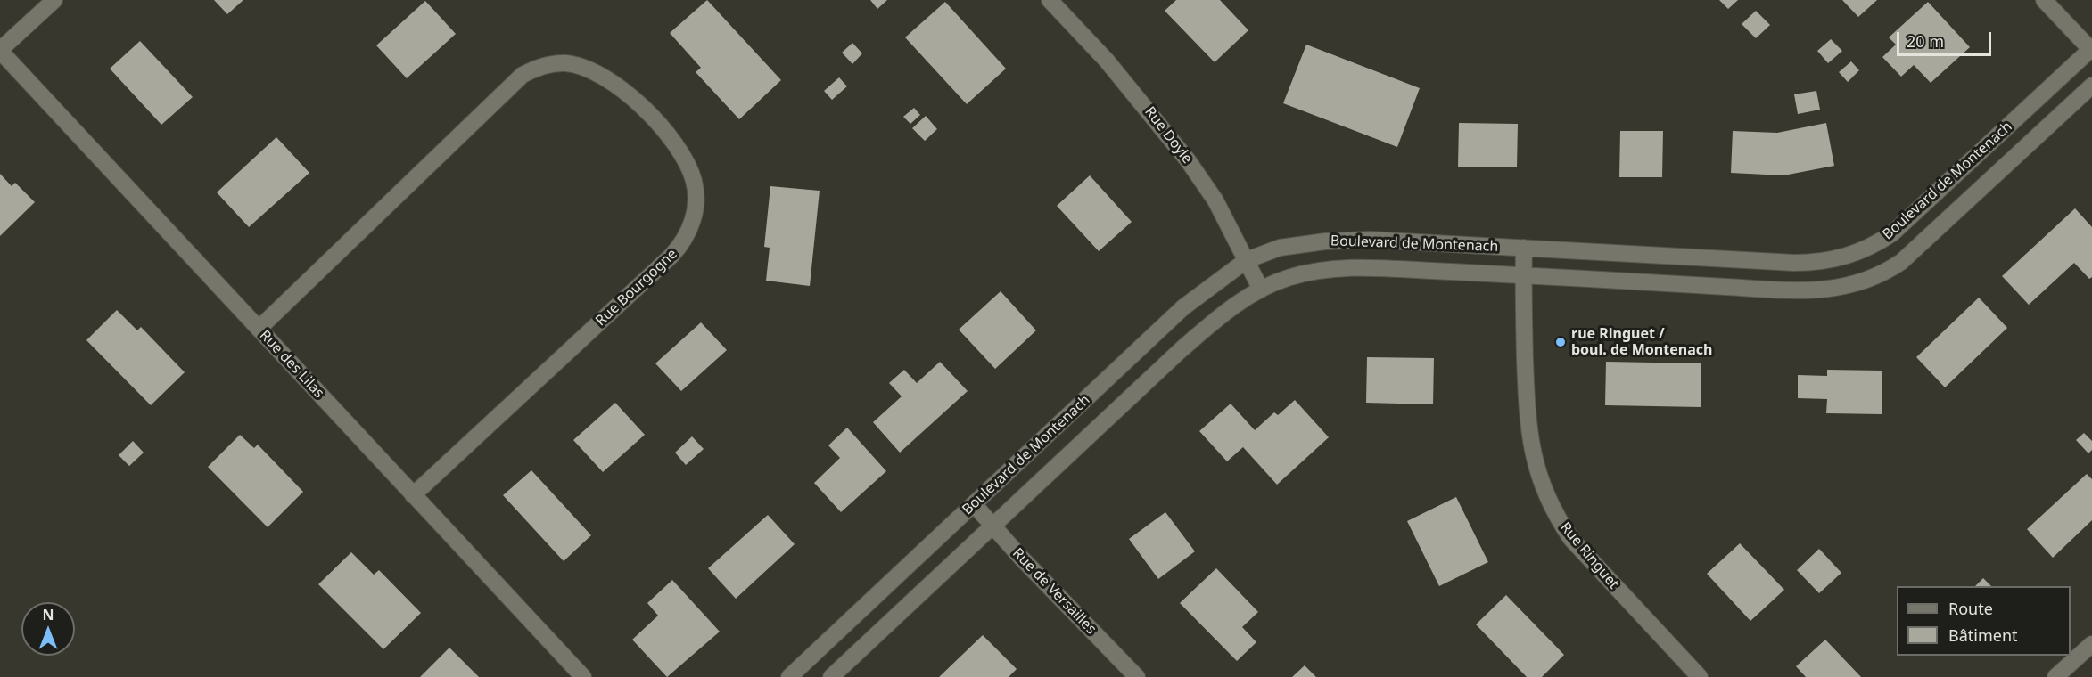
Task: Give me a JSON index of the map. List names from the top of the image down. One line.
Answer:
{"streets":{"street":["Rue Doyle","Boulevard de Montenach","Rue Bourgogne","Rue des Lilas","Rue Ringuet","Rue de Versailles"]},"crossings":[["Rue Doyle","Boulevard de Montenach"],["Boulevard de Montenach","Rue Ringuet"],["Boulevard de Montenach","Rue de Versailles"],["Rue Bourgogne","Rue des Lilas"]],"places":["rue Ringuet / boul. de Montenach"],"legend":["Route","Bâtiment"],"scale_bar":"20 m","north":"top"}
